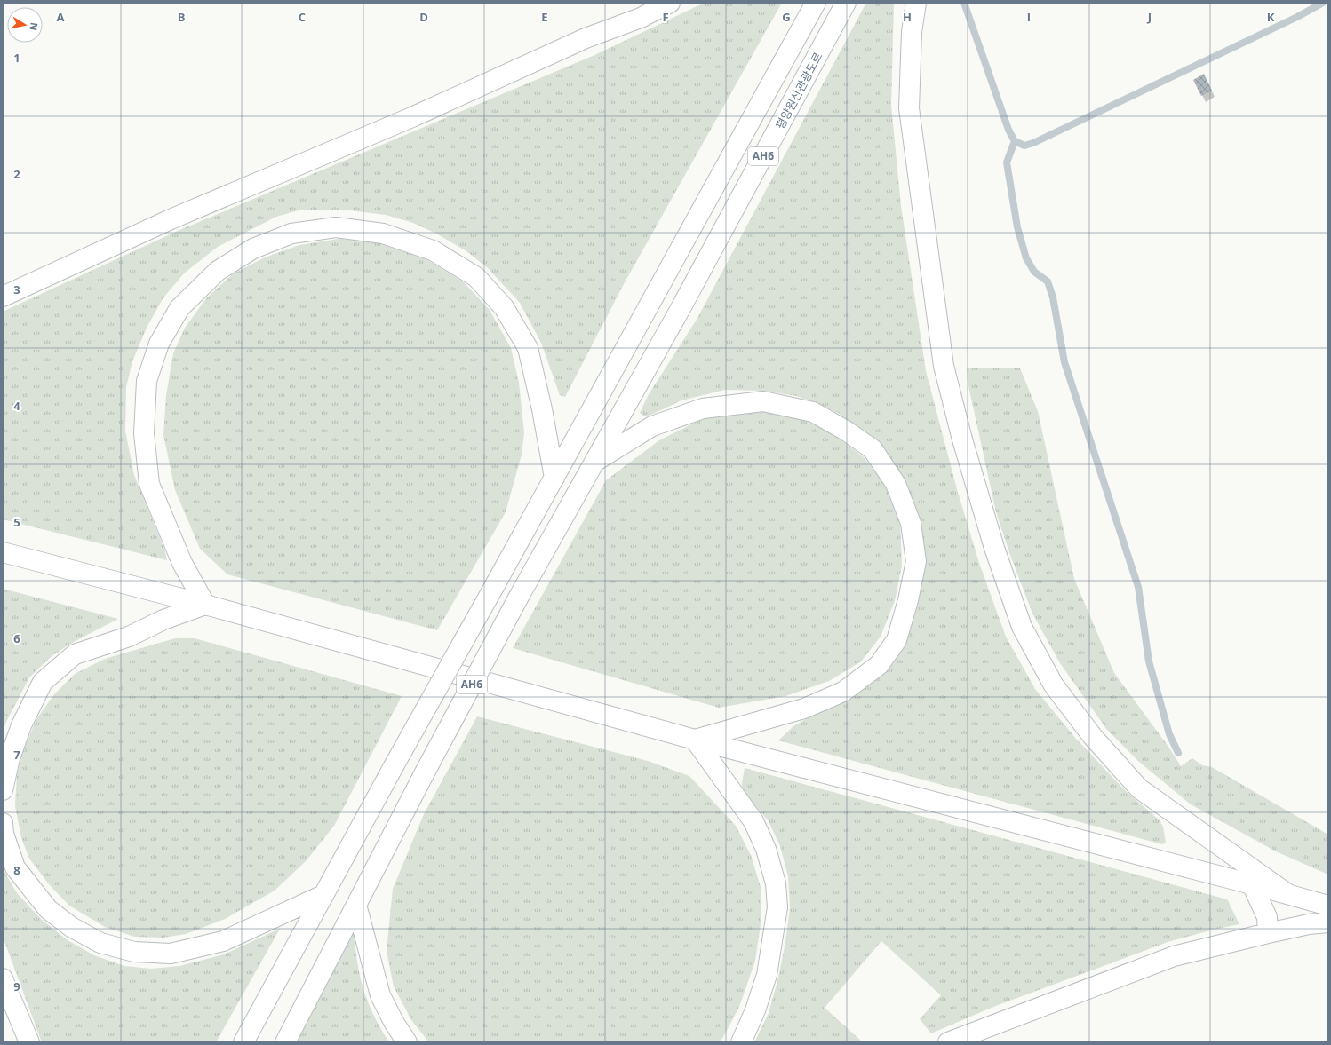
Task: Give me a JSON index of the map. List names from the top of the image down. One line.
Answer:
{"streets":{"main road":["평양원산관광도로","AH6"]},"north":"right","grid":{"columns":["A","B","C","D","E","F","G","H","I","J","K"],"rows":["1","2","3","4","5","6","7","8","9"]}}
